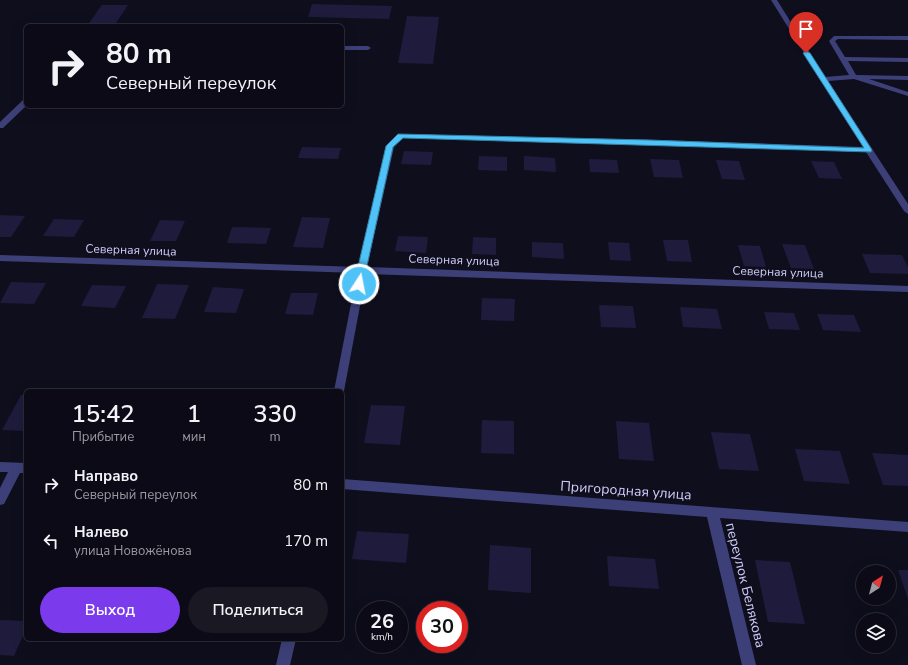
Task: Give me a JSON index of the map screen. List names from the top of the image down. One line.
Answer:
{"streets":{"street":["Северная улица","Пригородная улица","переулок Белякова"]},"crossings":[["Пригородная улица","переулок Белякова"]],"north":"top right","page":{"turn":["80 m","Северный переулок"],"eta":["15:42","Прибытие","1","мин","330","m"],"list":[{"name":"Направо","note":"Северный переулок","value":"80 m"},{"name":"Налево","note":"улица Новожёнова","value":"170 m"}],"buttons":["Выход","Поделиться"],"speed":"26 km/h","limit":"30"}}
